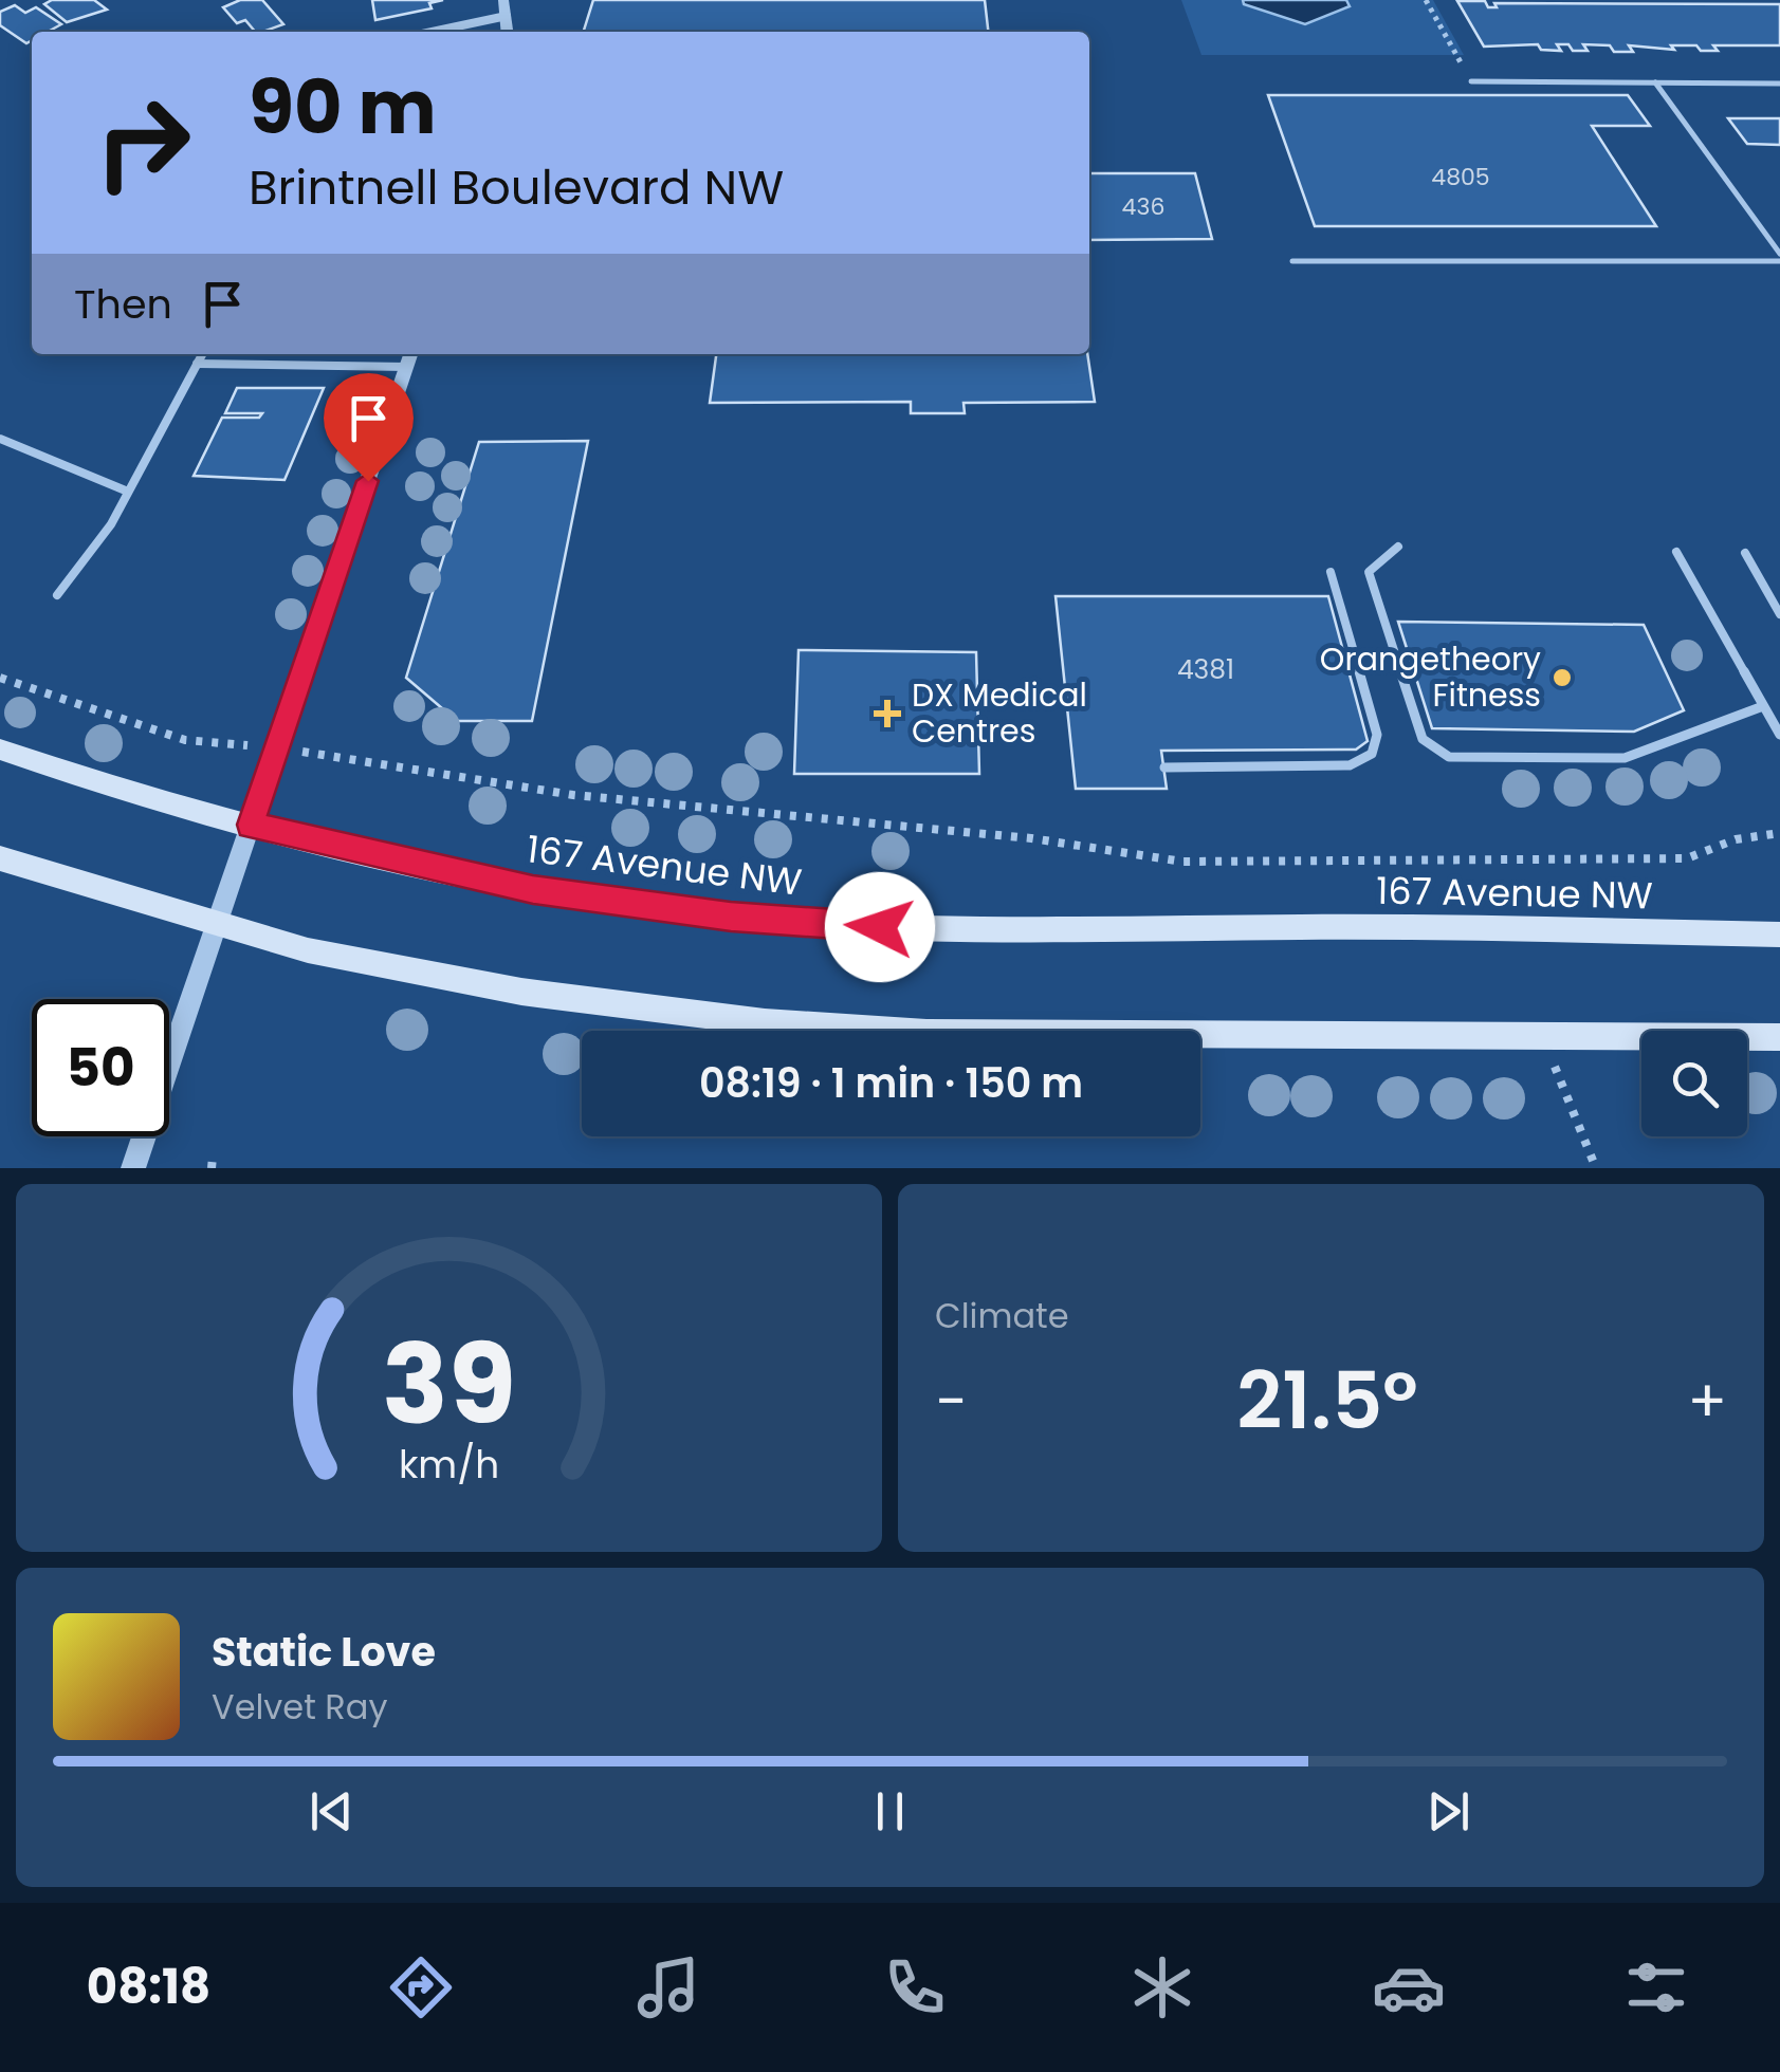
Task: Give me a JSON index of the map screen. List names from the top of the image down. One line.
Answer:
{"streets":{"main road":["167 Avenue NW"]},"places":{"other":["Orangetheory Fitness"],"health":["DX Medical Centres"]},"house_numbers":["4805","436","4381"],"page":{"turn":["90 m","Brintnell Boulevard NW"],"then":"Then","limit":"50","trip":"08:19 · 1 min · 150 m","tile":"Climate","heat":["−","21.5°","+"],"song":["Static Love","Velvet Ray"],"tabs":"08:18","gauge":["39","km/h"]}}
